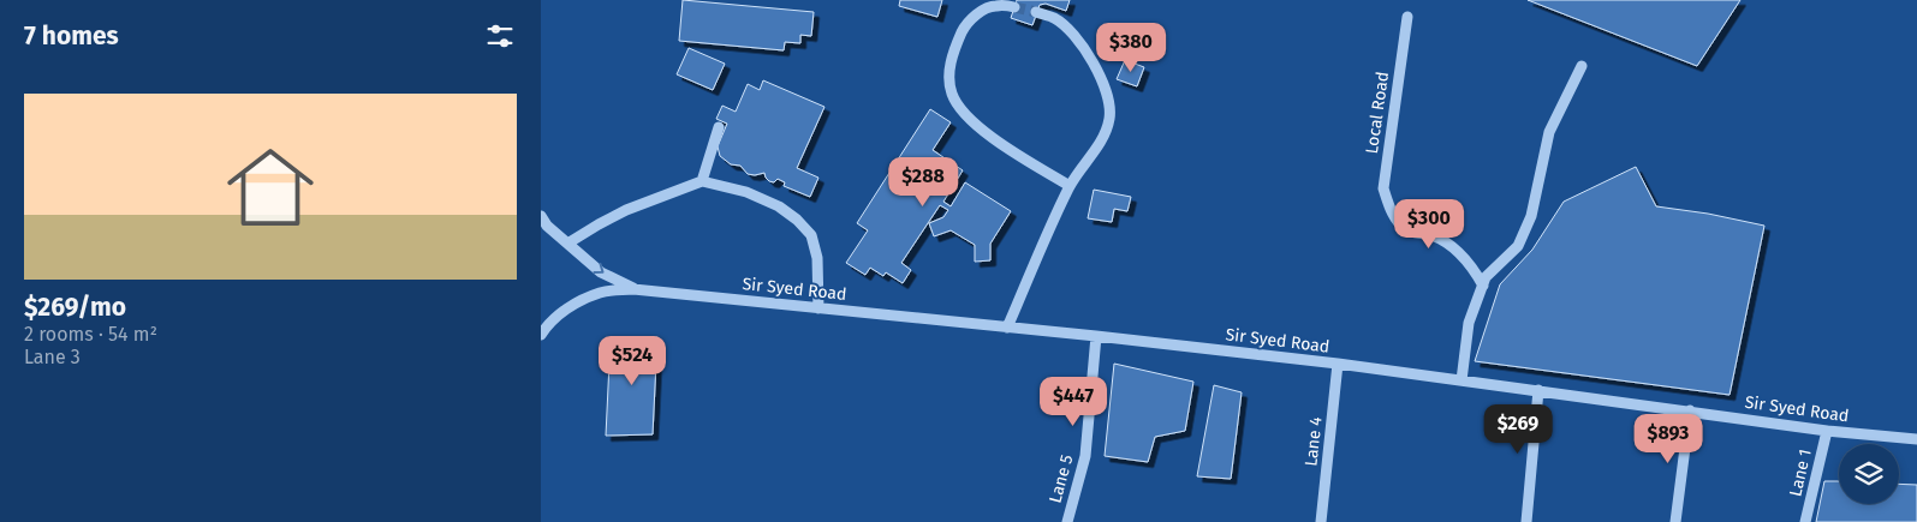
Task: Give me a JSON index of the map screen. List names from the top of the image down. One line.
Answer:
{"streets":{"street":["Local Road","Sir Syed Road","Lane 4","Lane 1","Lane 5"]},"crossings":[["Sir Syed Road","Lane 4"],["Sir Syed Road","Lane 1"],["Sir Syed Road","Lane 5"]],"page":{"heading":"7 homes","price":["$380","$288","$300","$524","$447","$269","$893"],"list":[{"name":"$269/mo","note":"2 rooms · 54 m² · Lane 3"}]}}
